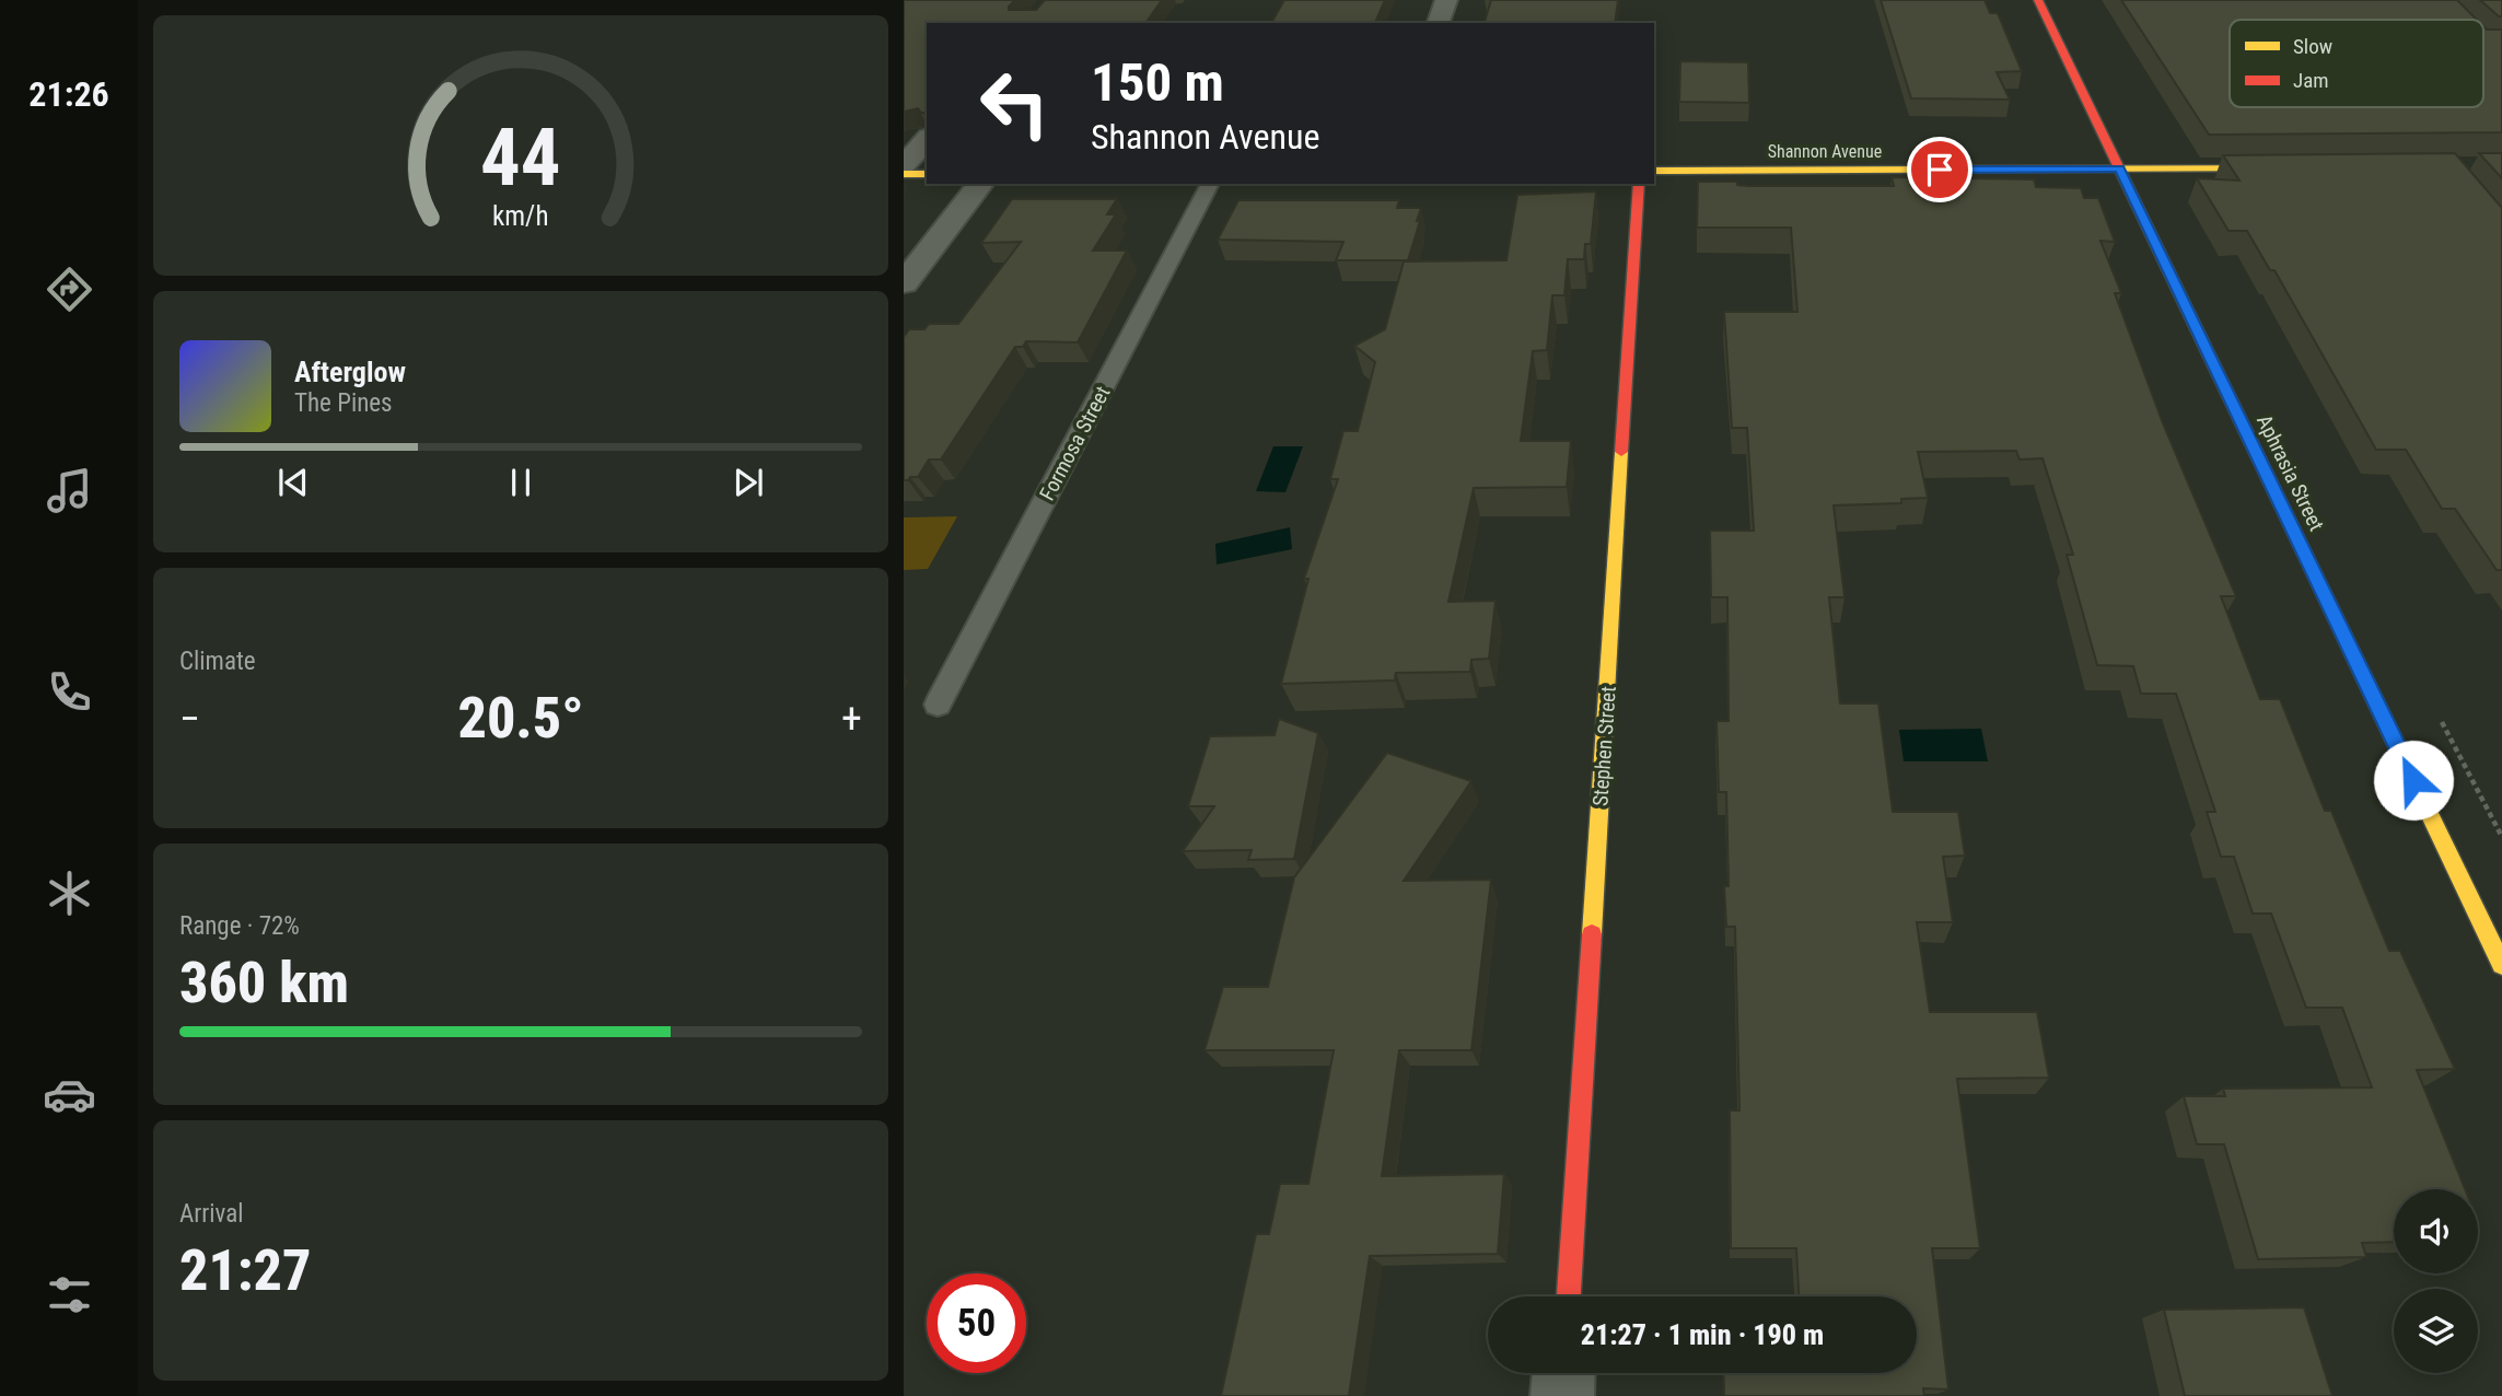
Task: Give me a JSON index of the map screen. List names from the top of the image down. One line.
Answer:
{"streets":{"main road":["Shannon Avenue","Aphrasia Street","Stephen Street"],"lane":["Formosa Street"]},"crossings":[["Shannon Avenue","Aphrasia Street"]],"legend":["Slow","Jam"],"page":{"tabs":"21:26","turn":["150 m","Shannon Avenue"],"song":["Afterglow","The Pines"],"tile":["Climate",["Range · 72%","360 km"],["Arrival","21:27"]],"heat":["−","20.5°","+"],"limit":"50","trip":"21:27 · 1 min · 190 m","gauge":["44","km/h"]}}
